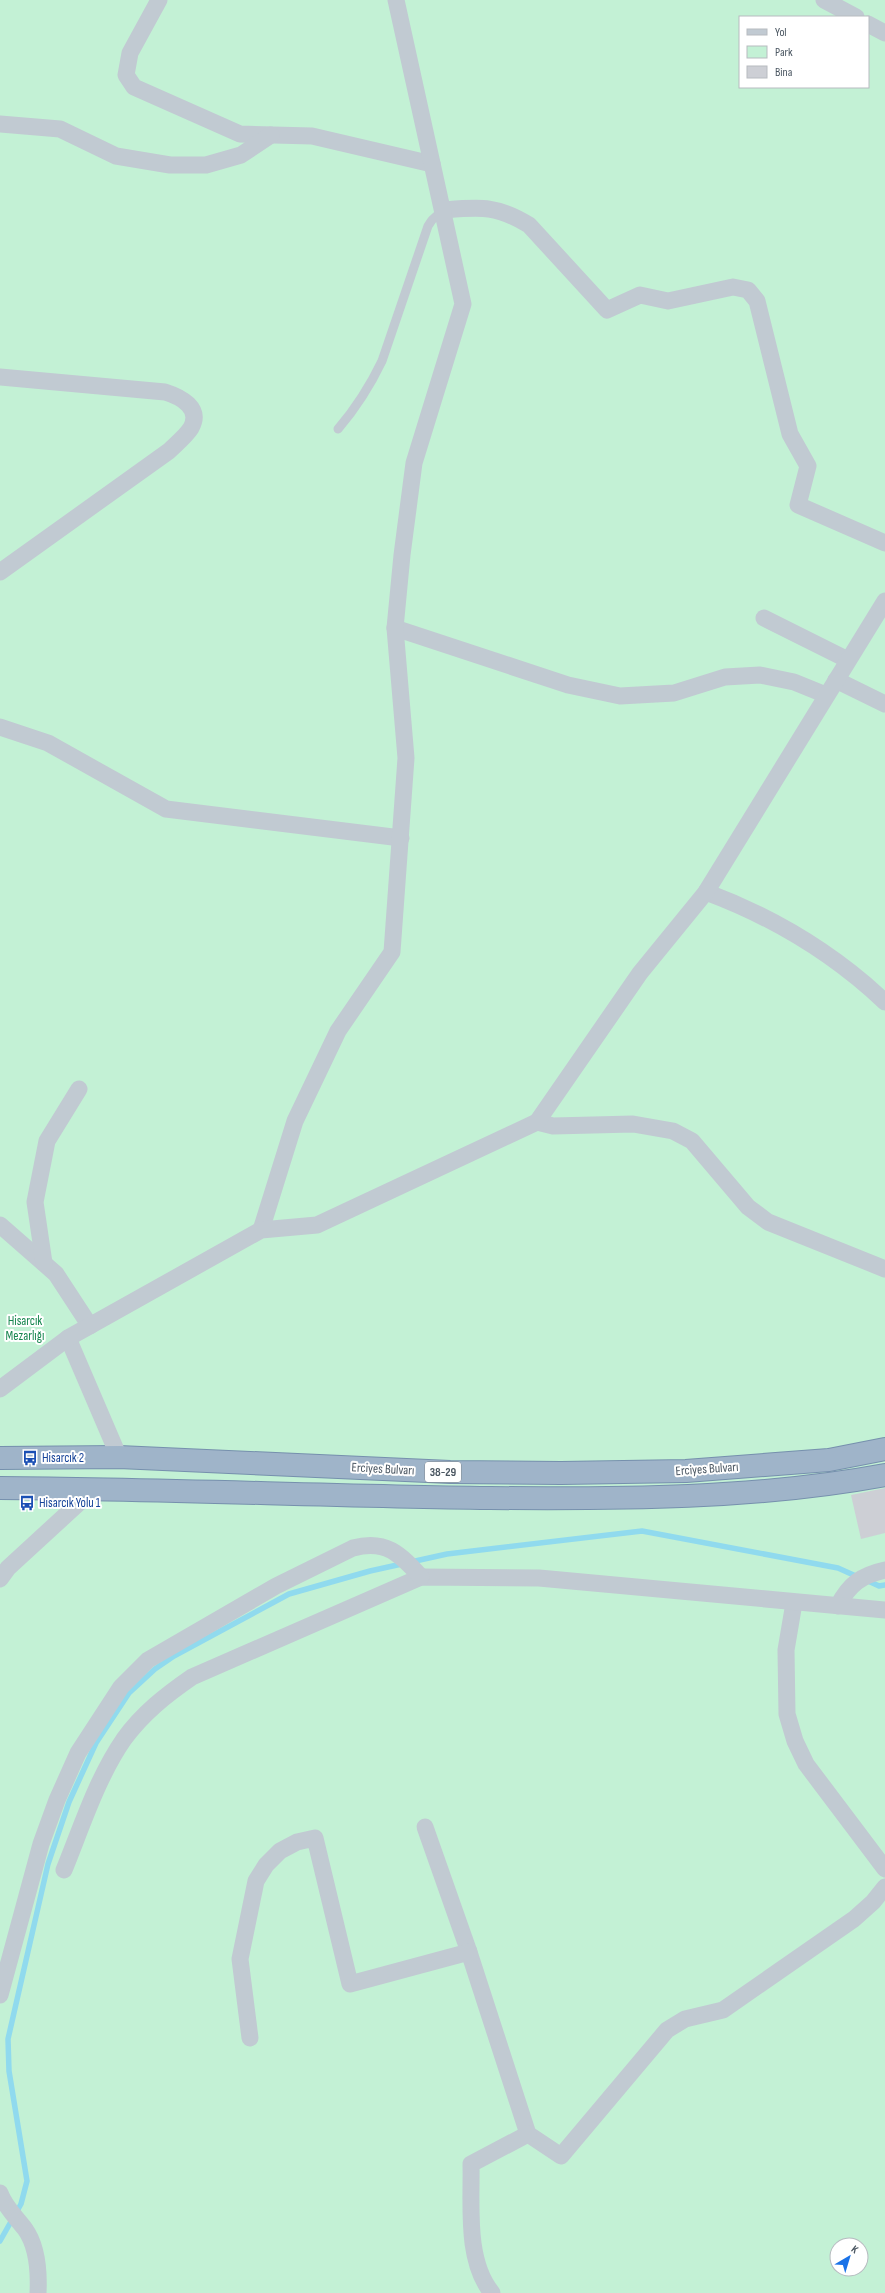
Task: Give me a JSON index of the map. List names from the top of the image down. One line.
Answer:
{"streets":{"highway":["Erciyes Bulvarı","38-29"]},"parks":["Hisarcık Mezarlığı"],"places":{"bus stop":["Hisarcık 2","Hisarcık Yolu 1"]},"legend":["Yol","Park","Bina"],"north":"top right"}
